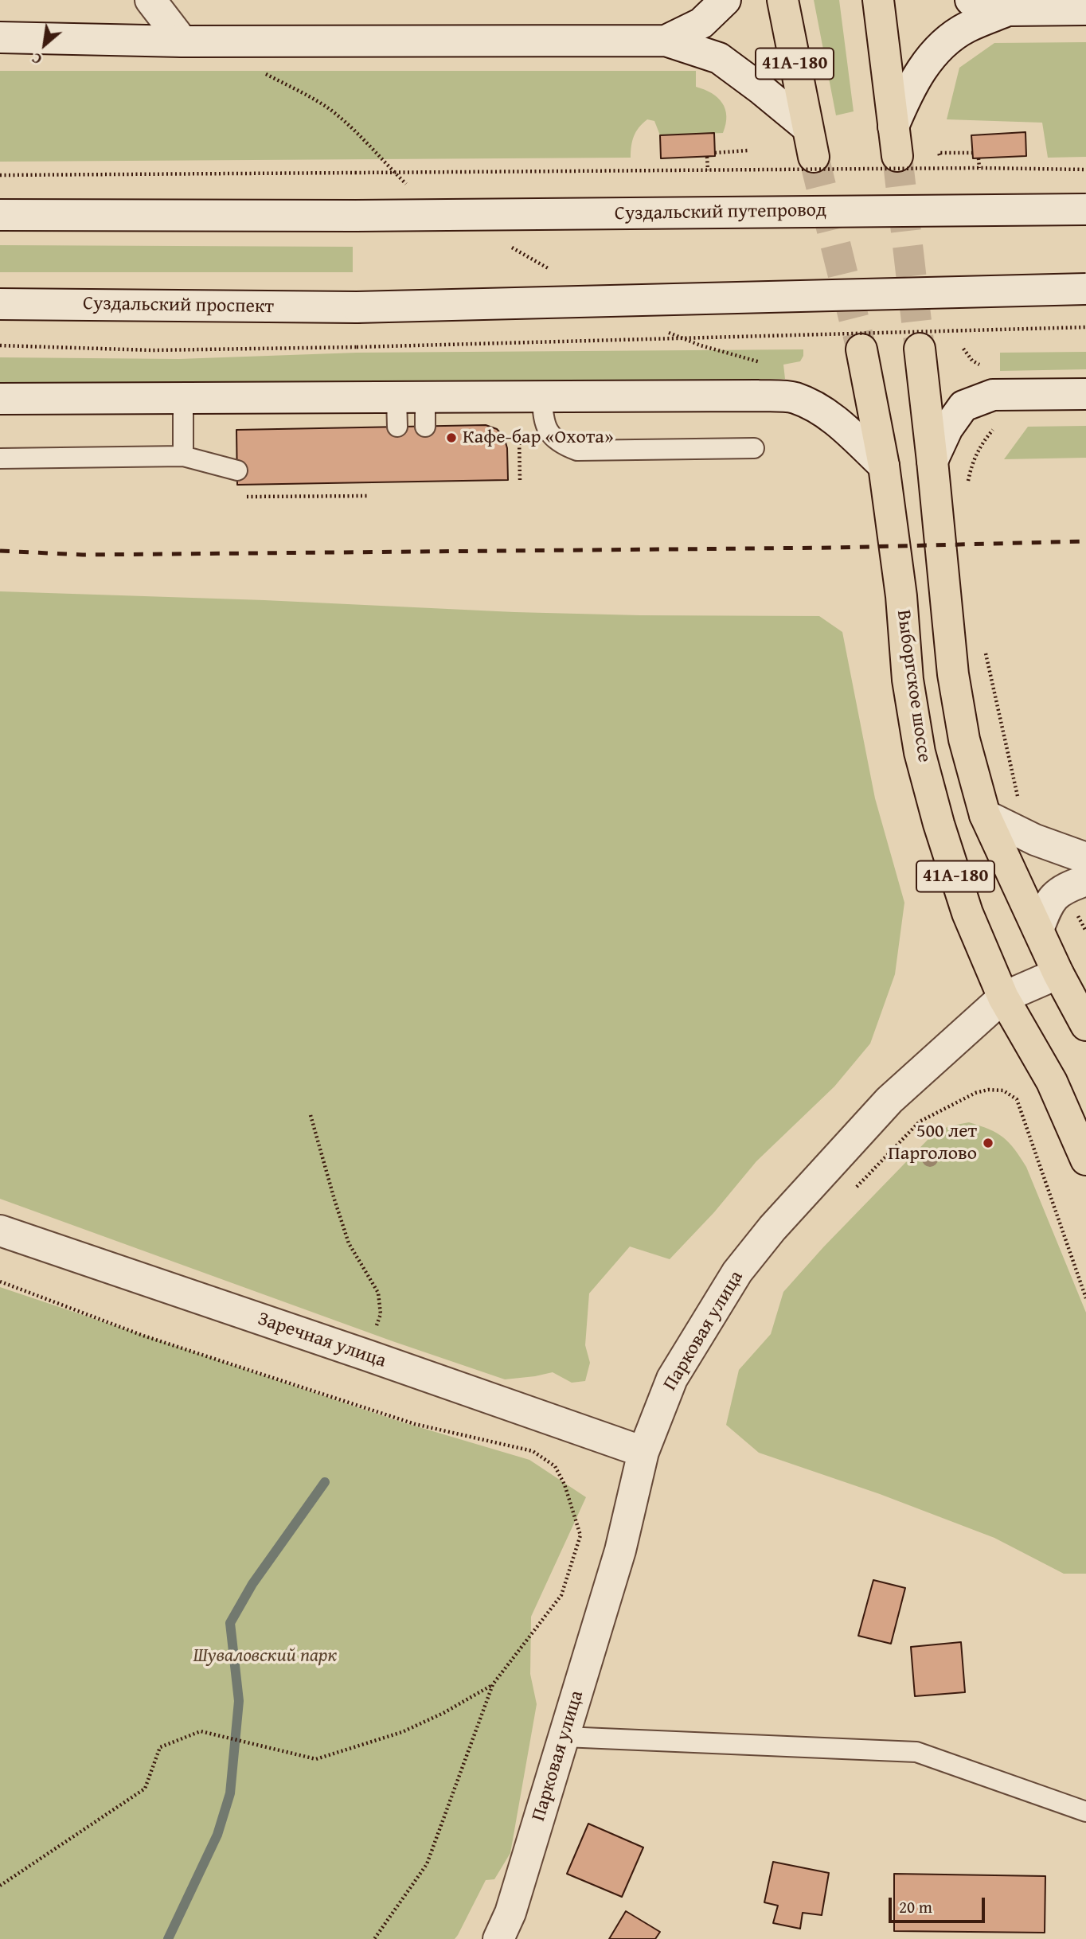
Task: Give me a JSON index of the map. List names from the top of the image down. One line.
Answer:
{"streets":{"main road":["41А-180","Суздальский путепровод","Суздальский проспект","Выборгское шоссе","Парковая улица","Заречная улица"]},"crossings":[["41А-180","Парковая улица"],["Выборгское шоссе","Парковая улица"],["Парковая улица","Заречная улица"]],"parks":["Шуваловский парк"],"places":["Кафе-бар «Охота»","500 лет Парголово"],"scale_bar":"20 m","north":"bottom left"}
